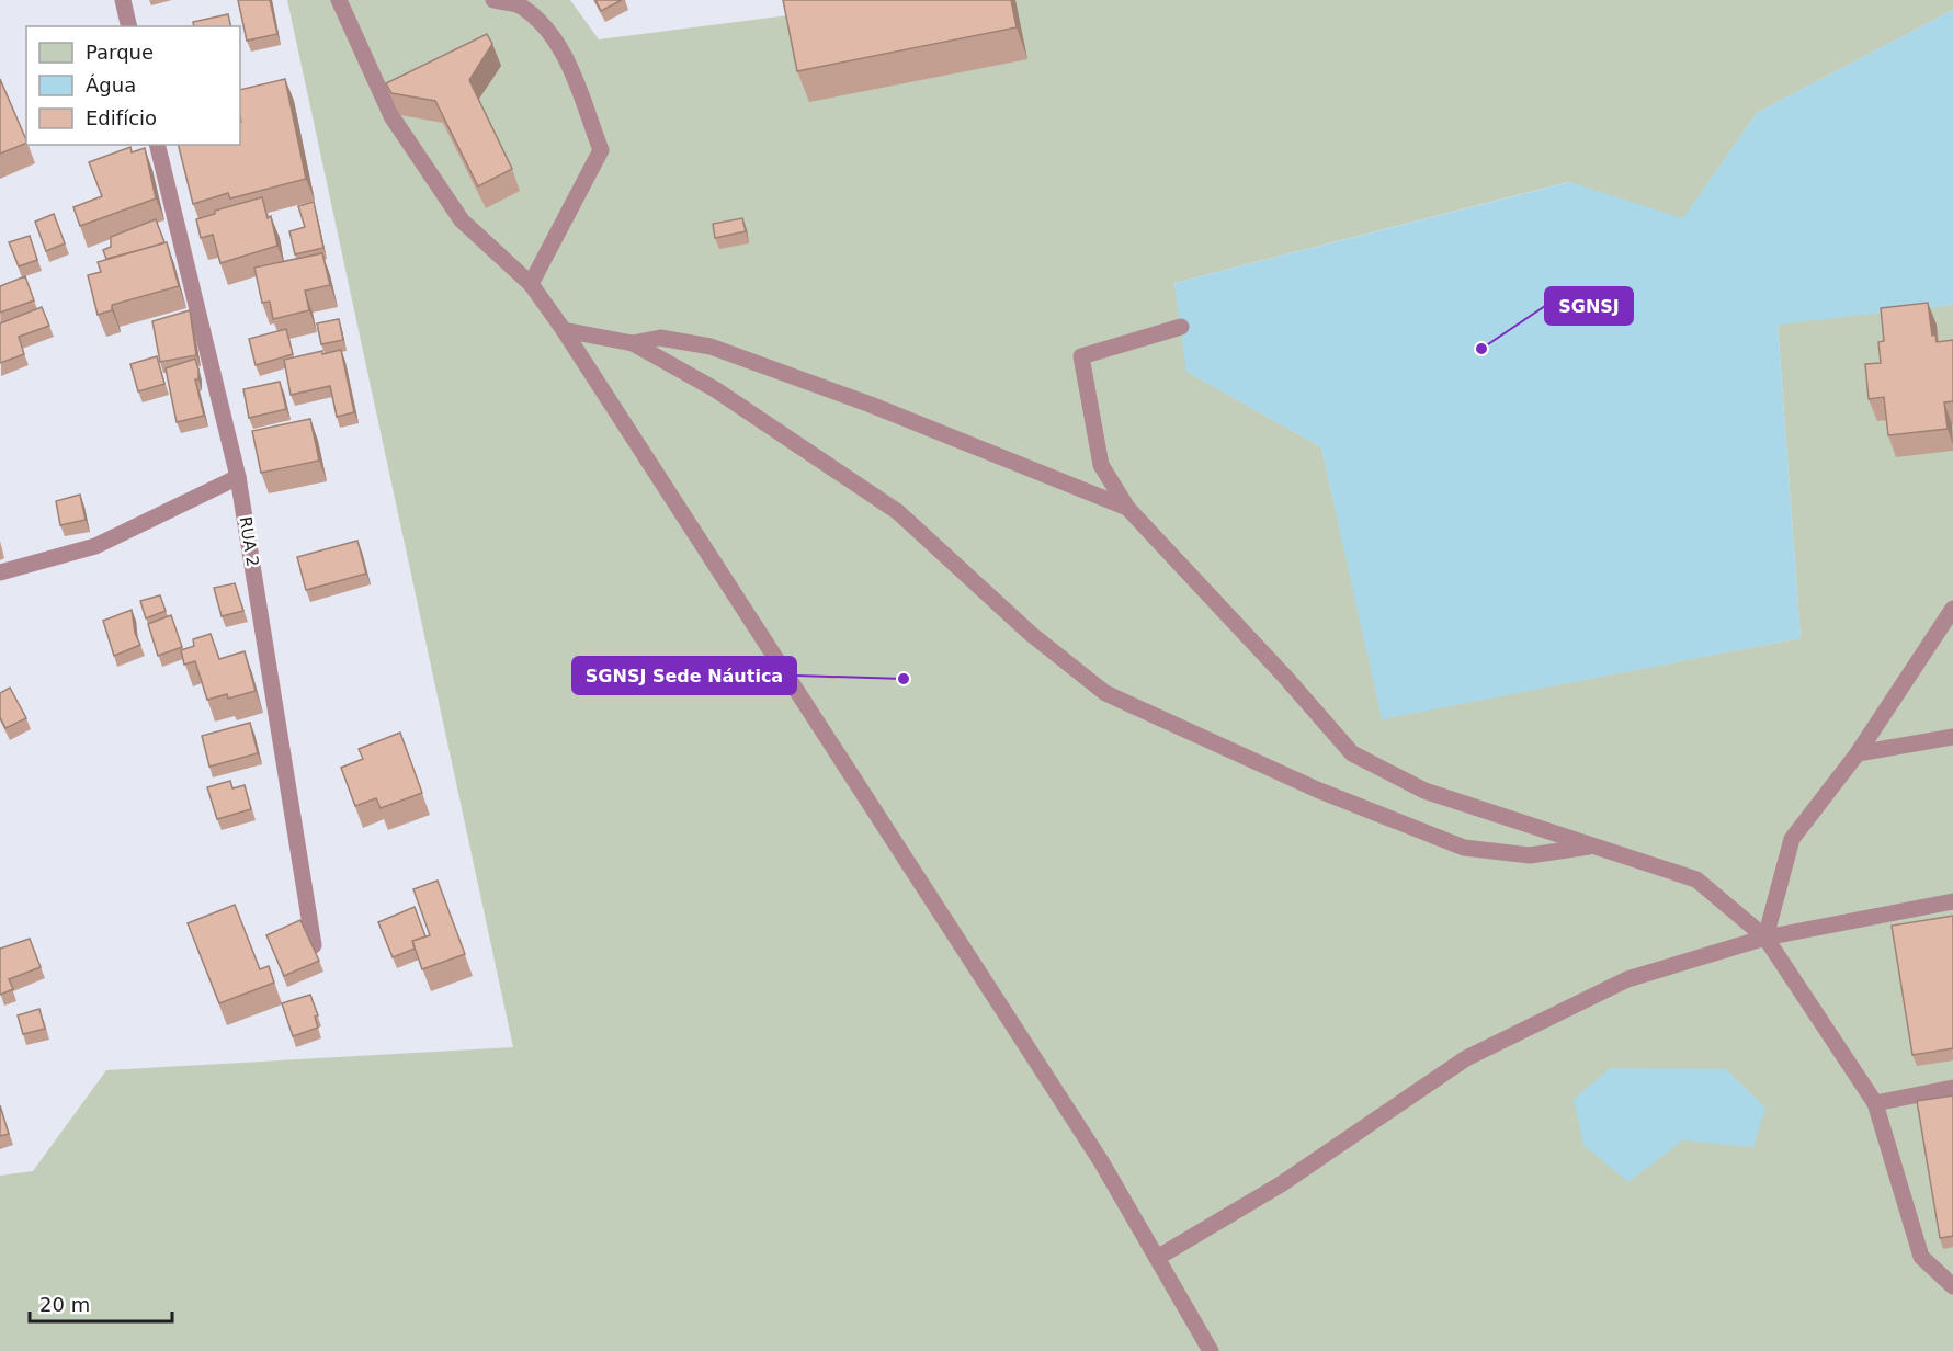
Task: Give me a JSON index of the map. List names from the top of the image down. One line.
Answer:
{"streets":{"lane":["RUA 2"]},"places":["SGNSJ","SGNSJ Sede Náutica"],"legend":["Parque","Água","Edifício"],"scale_bar":"20 m"}
